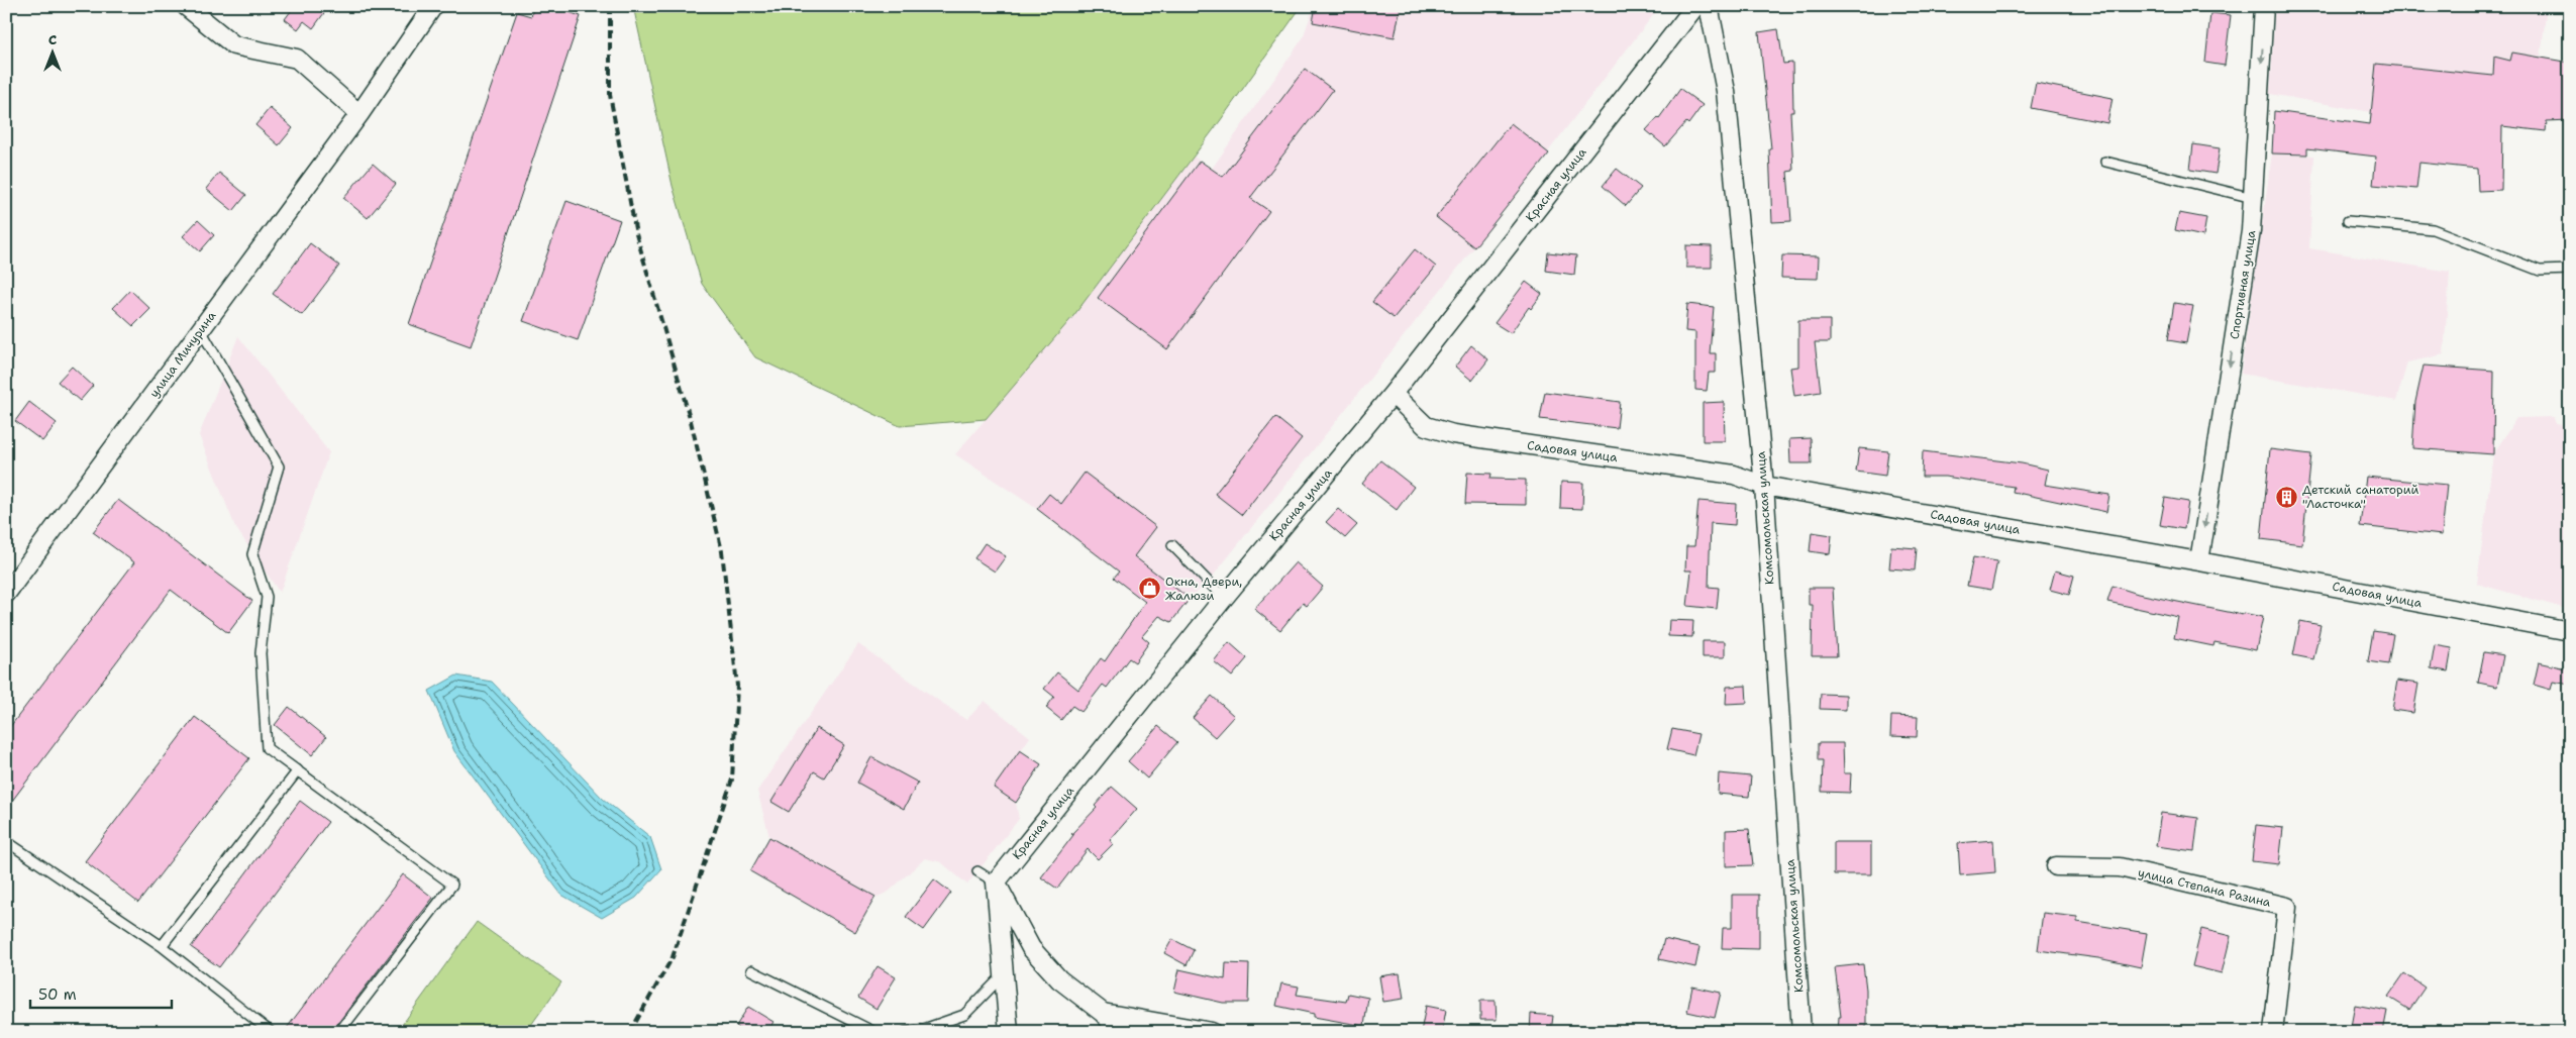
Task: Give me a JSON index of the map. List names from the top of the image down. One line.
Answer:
{"streets":{"street":["Красная улица","Спортивная улица","улица Мичурина","Садовая улица","Комсомольская улица","улица Степана Разина"]},"crossings":[["Красная улица","Садовая улица"],["Спортивная улица","Садовая улица"],["Садовая улица","Комсомольская улица"]],"one_way":["Спортивная улица"],"places":{"building":["Детский санаторий \"Ласточка\""],"shop":["Окна, Двери, Жалюзи"]},"scale_bar":"50 m","north":"top"}
